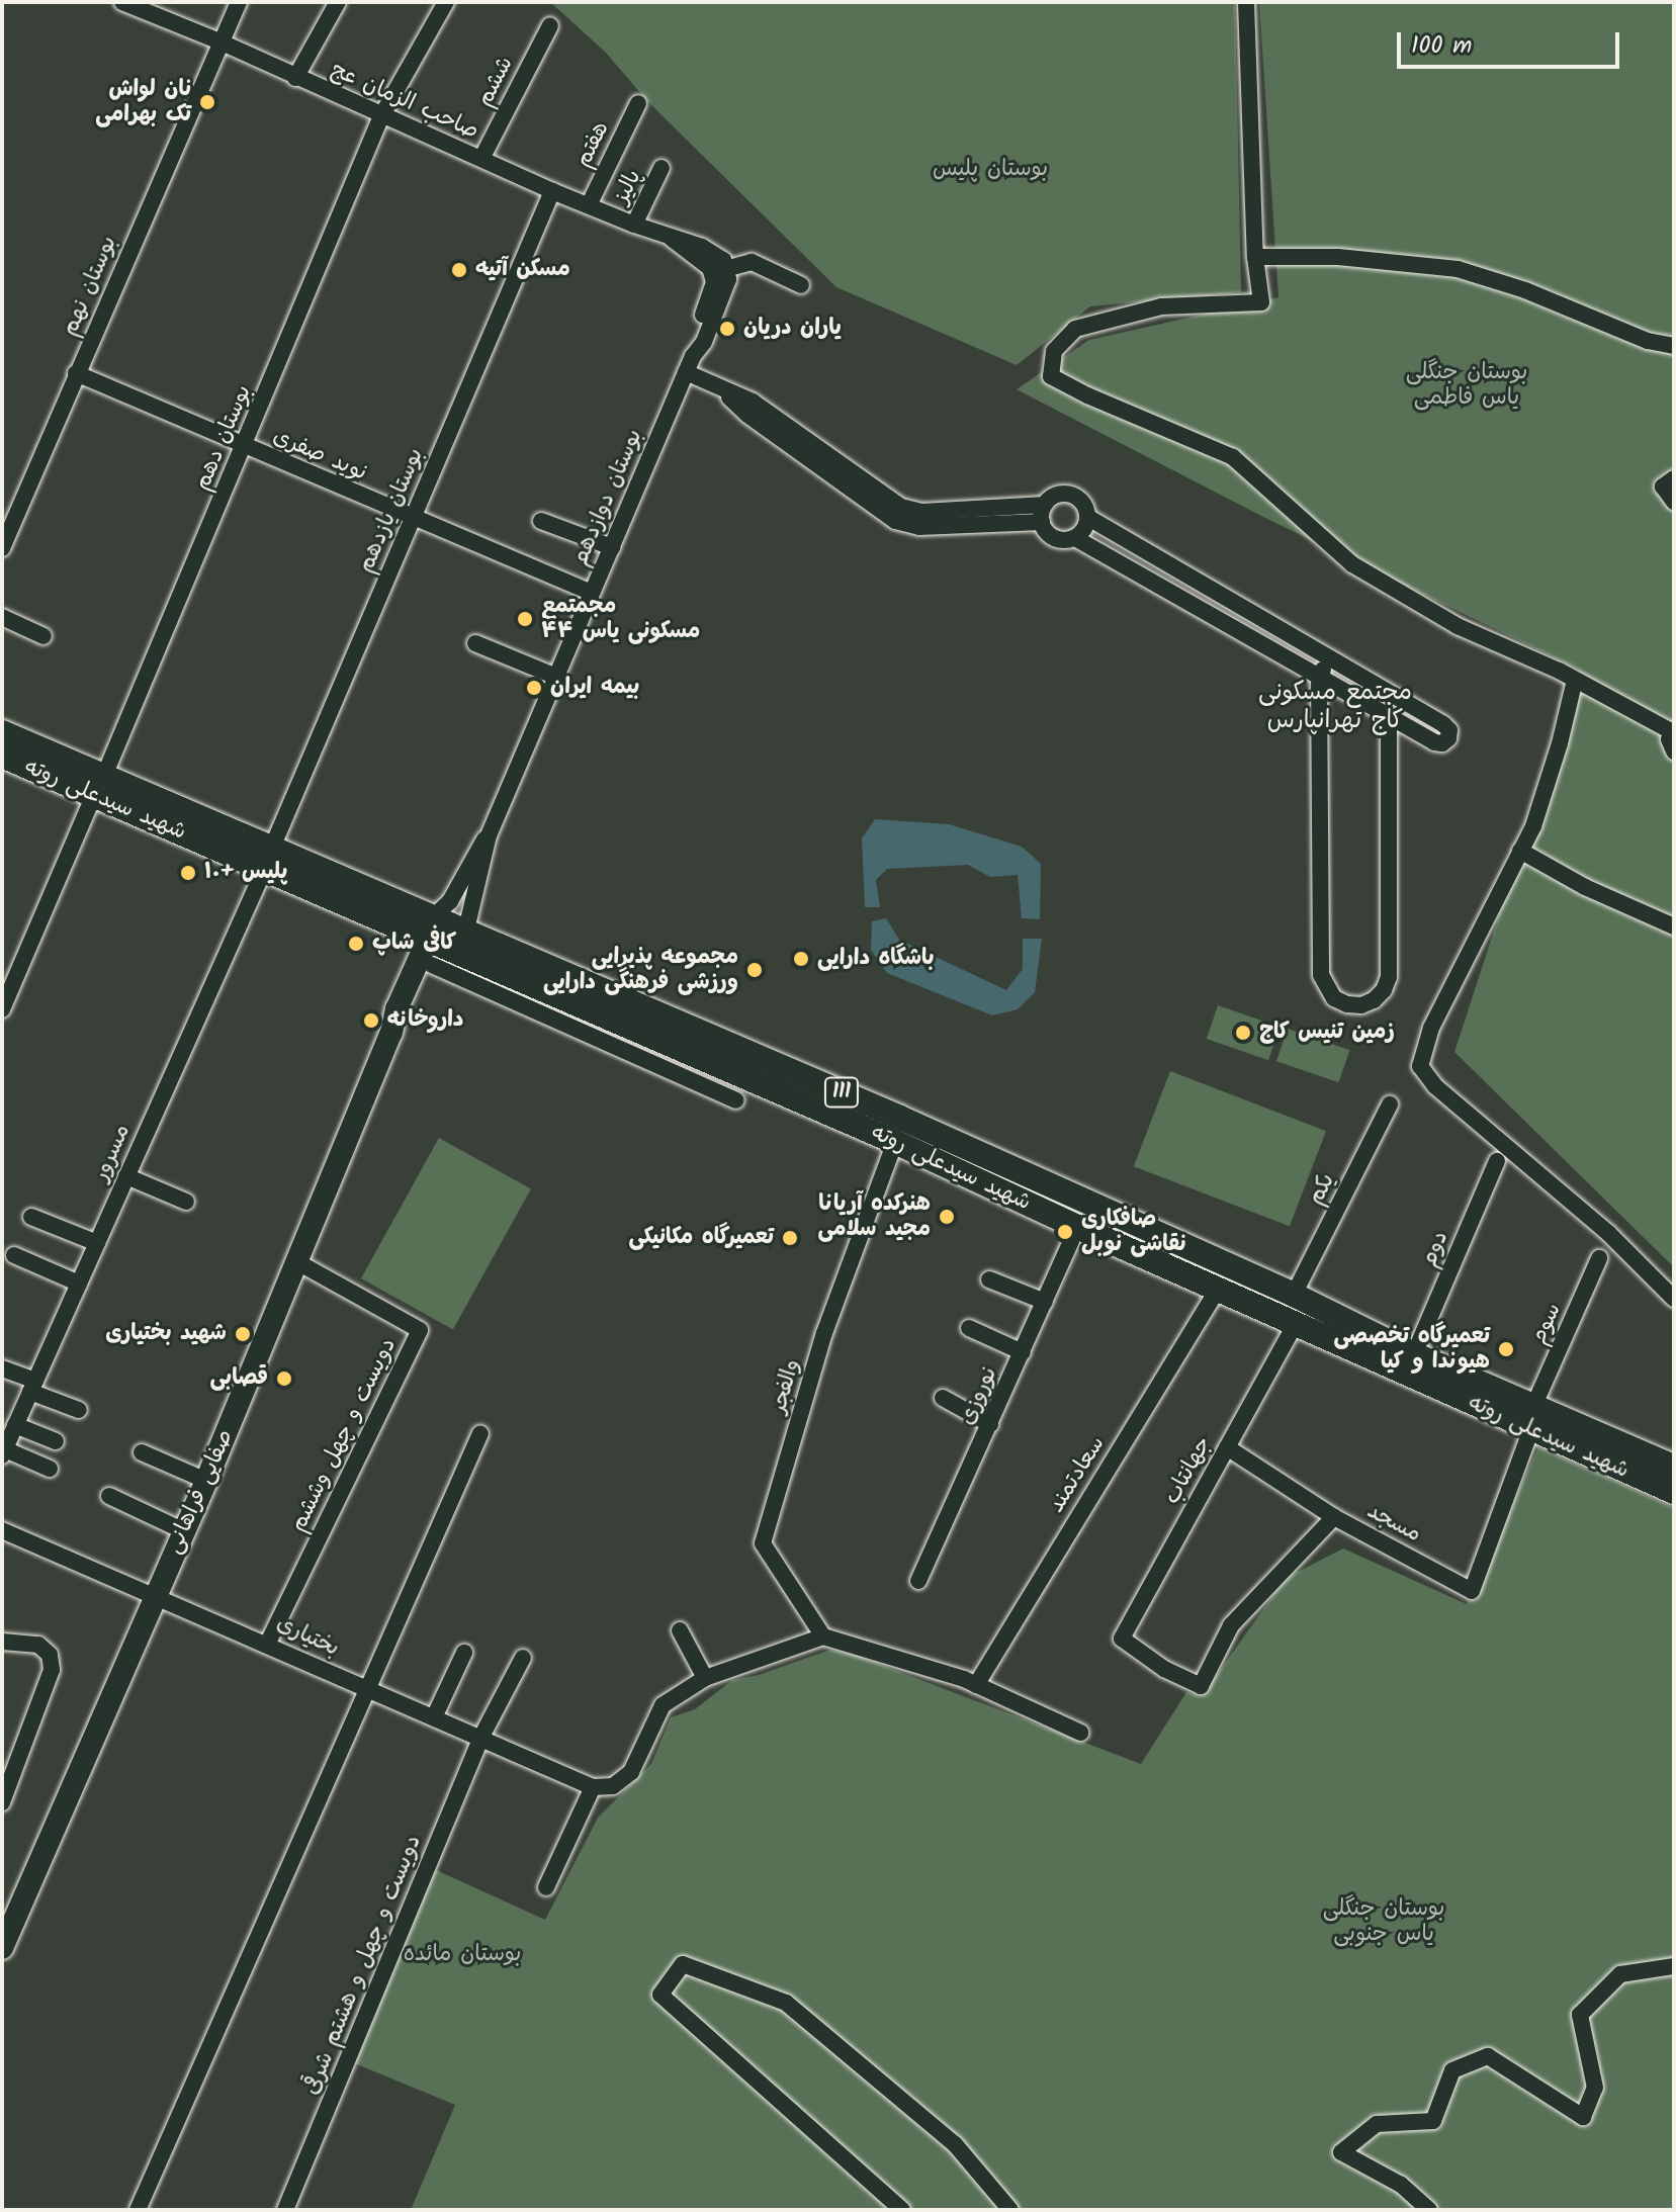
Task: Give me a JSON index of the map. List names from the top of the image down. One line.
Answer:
{"streets":{"main road":["شهید سیدعلی روته","111","صفایی فراهانی"],"street":["ششم","صاحب الزمان عج","هفتم","پالیز","بوستان نهم","بوستان دهم","نوید صفری","بوستان دوازدهم","بوستان یازدهم","مسرور","یکم","دوم","سوم","والفجر","نوروزی","دویست و چهل وششم","جهانتاب","سعادتمند","مسجد","بختیاری","دویست و چهل و هشتم شرقی"]},"crossings":[["ششم","صاحب الزمان عج"],["صاحب الزمان عج","هفتم"],["صاحب الزمان عج","پالیز"],["صاحب الزمان عج","بوستان نهم"],["صاحب الزمان عج","بوستان دهم"],["صاحب الزمان عج","بوستان دوازدهم"],["صاحب الزمان عج","بوستان یازدهم"],["بوستان نهم","نوید صفری"],["بوستان دهم","نوید صفری"],["بوستان دهم","شهید سیدعلی روته"],["نوید صفری","بوستان دوازدهم"],["نوید صفری","بوستان یازدهم"],["بوستان دوازدهم","شهید سیدعلی روته"],["بوستان دوازدهم","صفایی فراهانی"],["بوستان یازدهم","شهید سیدعلی روته"],["بوستان یازدهم","مسرور"],["شهید سیدعلی روته","مسرور"],["شهید سیدعلی روته","یکم"],["شهید سیدعلی روته","دوم"],["شهید سیدعلی روته","سوم"],["شهید سیدعلی روته","والفجر"],["شهید سیدعلی روته","نوروزی"],["شهید سیدعلی روته","جهانتاب"],["شهید سیدعلی روته","سعادتمند"],["شهید سیدعلی روته","صفایی فراهانی"],["شهید سیدعلی روته","مسجد"],["سوم","مسجد"],["دویست و چهل وششم","صفایی فراهانی"],["دویست و چهل وششم","بختیاری"],["جهانتاب","مسجد"],["صفایی فراهانی","بختیاری"],["بختیاری","دویست و چهل و هشتم شرقی"]],"districts":["مجتمع مسکونی کاج تهرانپارس"],"parks":["بوستان پلیس","بوستان جنگلی یاس فاطمی","بوستان جنگلی یاس جنوبی","بوستان مائده"],"places":["نان‌ لواش‌ تک‌ بهرامی","مسکن آتیه","یاران دریان","مجمتمع مسکونی یاس ۴۴","بیمه ایران","پلیس +۱۰","کافی شاپ","باشگاه دارایی","مجموعه پذیرایی ورزشی فرهنگی دارایی","داروخانه","زمین تنیس کاج","هنرکده آریانا مجید سلامی","صافکاری نقاشی نوبل","تعمیرگاه مکانیکی","شهید بختیاری","تعمیرگاه تخصصی هیوندا و کیا","قصابی"],"scale_bar":"100 m"}
